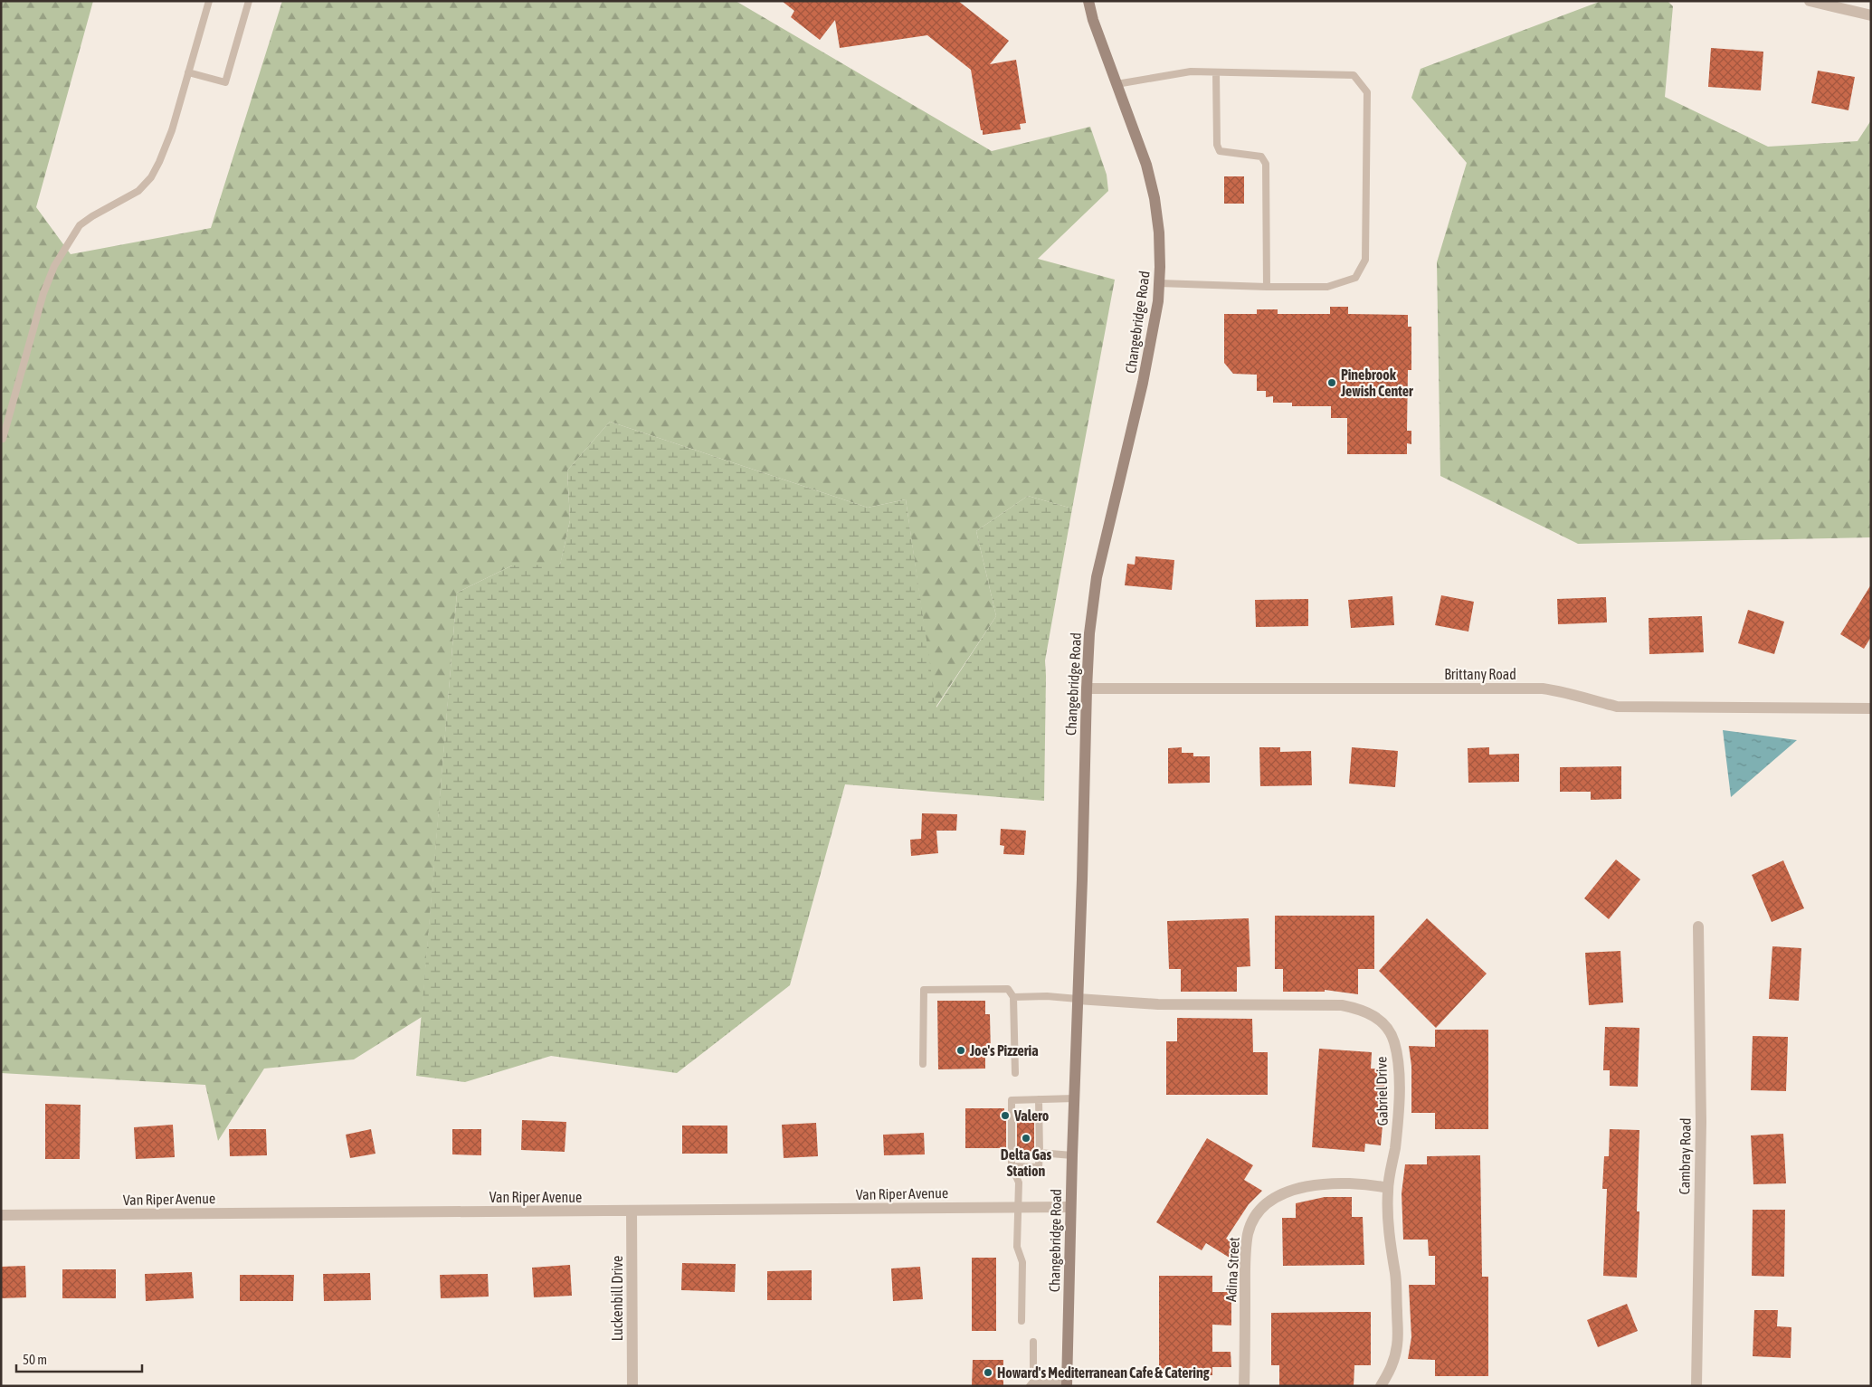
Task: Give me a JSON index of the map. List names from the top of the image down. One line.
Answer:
{"streets":{"main road":["Changebridge Road"],"street":["Brittany Road","Gabriel Drive","Cambray Road","Van Riper Avenue","Adina Street","Luckenbill Drive"]},"crossings":[["Changebridge Road","Brittany Road"],["Changebridge Road","Gabriel Drive"],["Changebridge Road","Van Riper Avenue"],["Gabriel Drive","Adina Street"],["Van Riper Avenue","Luckenbill Drive"]],"places":["Pinebrook Jewish Center","Joe's Pizzeria","Valero","Delta Gas Station","Howard's Mediterranean Cafe & Catering"],"scale_bar":"50 m"}
